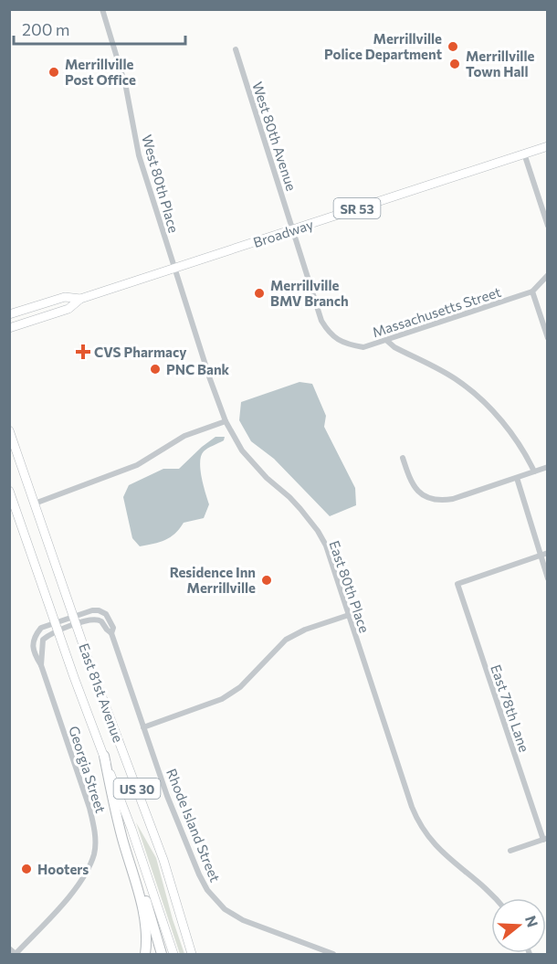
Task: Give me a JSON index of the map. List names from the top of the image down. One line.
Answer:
{"streets":{"main road":["SR 53","Broadway","East 81st Avenue","US 30"],"street":["West 80th Avenue","West 80th Place","Massachusetts Street","East 80th Place","East 78th Lane","Georgia Street","Rhode Island Street"]},"crossings":[["West 80th Avenue","Broadway"],["West 80th Avenue","Massachusetts Street"],["West 80th Place","Broadway"],["West 80th Place","East 80th Place"],["Broadway","Massachusetts Street"],["Broadway","East 80th Place"],["East 81st Avenue","Georgia Street"],["East 81st Avenue","Rhode Island Street"],["Georgia Street","Rhode Island Street"]],"places":{"other":["Merrillville Police Department","Merrillville Town Hall","Merrillville Post Office","Merrillville BMV Branch","PNC Bank","Residence Inn Merrillville","Hooters"],"health":["CVS Pharmacy"]},"scale_bar":"200 m","north":"right"}
